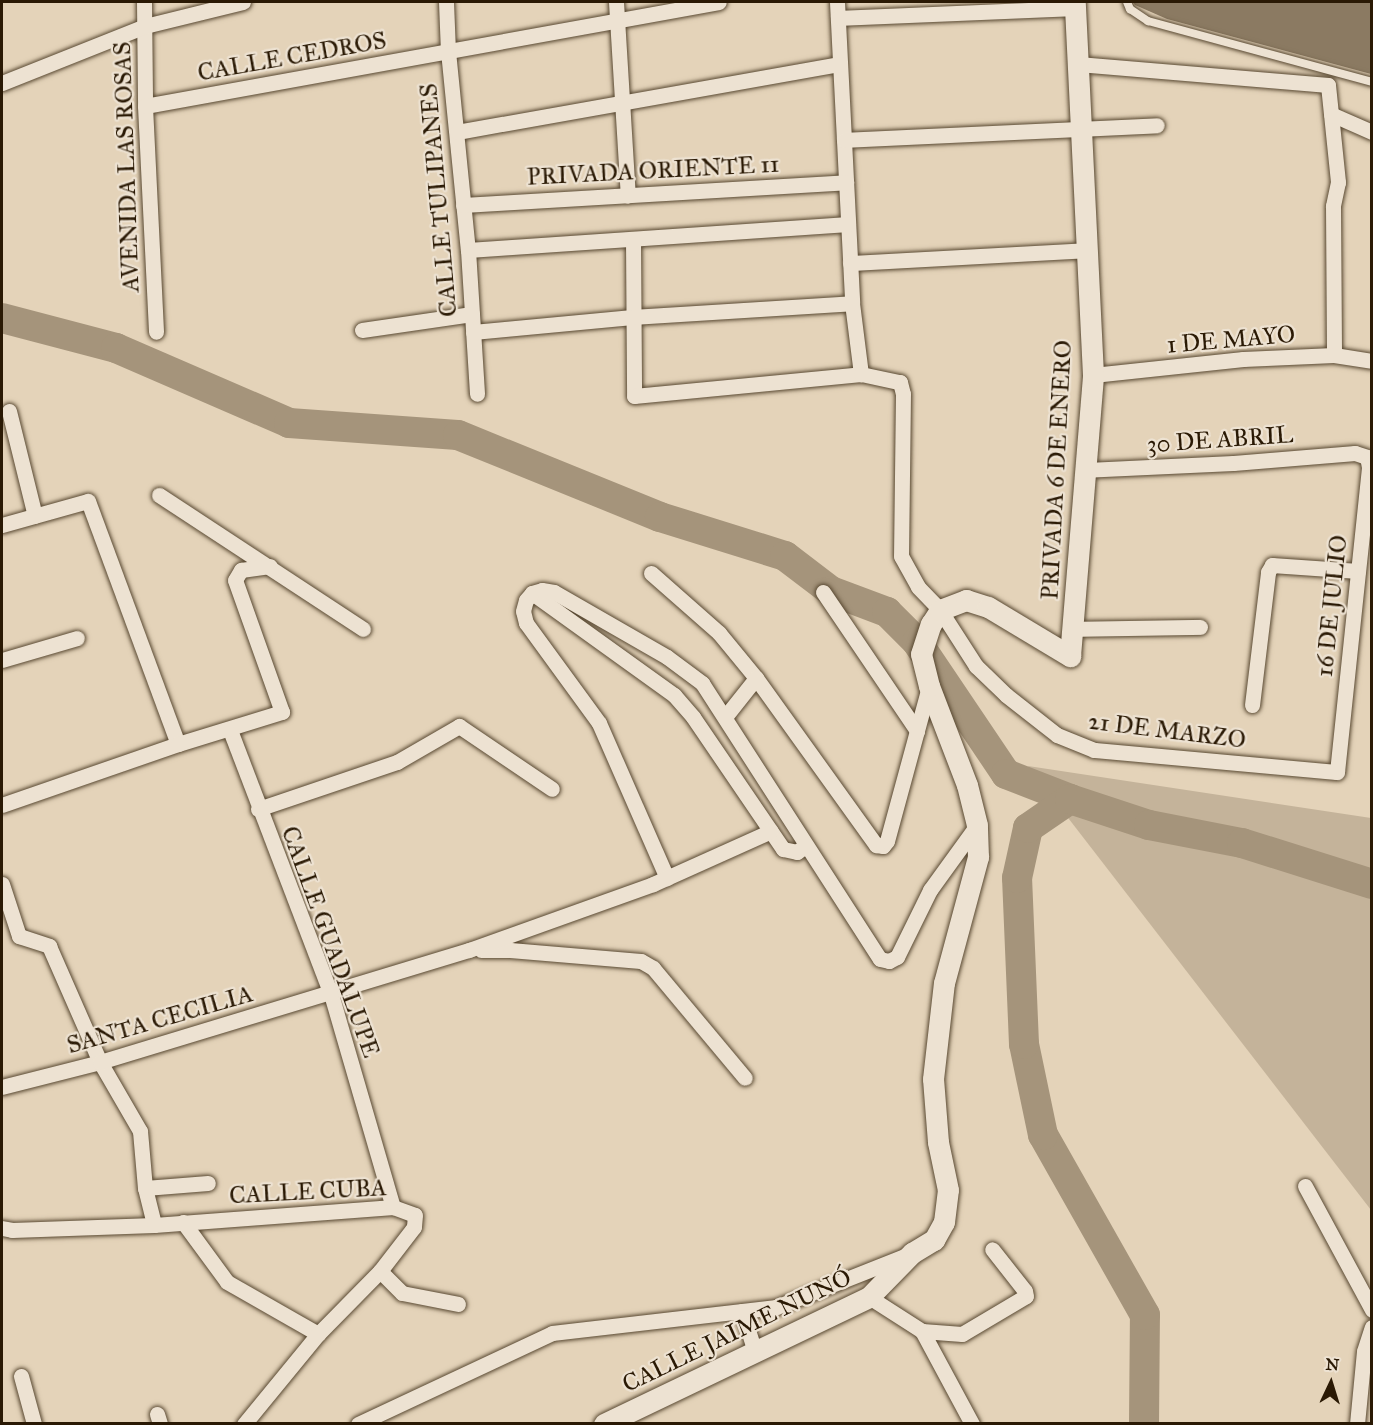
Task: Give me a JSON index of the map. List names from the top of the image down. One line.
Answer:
{"streets":{"street":["CALLE CEDROS","AVENIDA LAS ROSAS","PRIVADA ORIENTE 11","CALLE TULIPANES","1 DE MAYO","30 DE ABRIL","PRIVADA 6 DE ENERO","16 DE JULIO","21 DE MARZO","CALLE GUADALUPE","SANTA CECILIA","CALLE CUBA","CALLE JAIME NUNÓ"]},"crossings":[["CALLE CEDROS","AVENIDA LAS ROSAS"],["CALLE CEDROS","CALLE TULIPANES"],["PRIVADA ORIENTE 11","CALLE TULIPANES"],["1 DE MAYO","PRIVADA 6 DE ENERO"],["30 DE ABRIL","PRIVADA 6 DE ENERO"],["30 DE ABRIL","16 DE JULIO"],["PRIVADA 6 DE ENERO","21 DE MARZO"],["PRIVADA 6 DE ENERO","CALLE JAIME NUNÓ"],["16 DE JULIO","21 DE MARZO"],["21 DE MARZO","CALLE JAIME NUNÓ"],["CALLE GUADALUPE","SANTA CECILIA"],["CALLE GUADALUPE","CALLE CUBA"]],"north":"top"}
